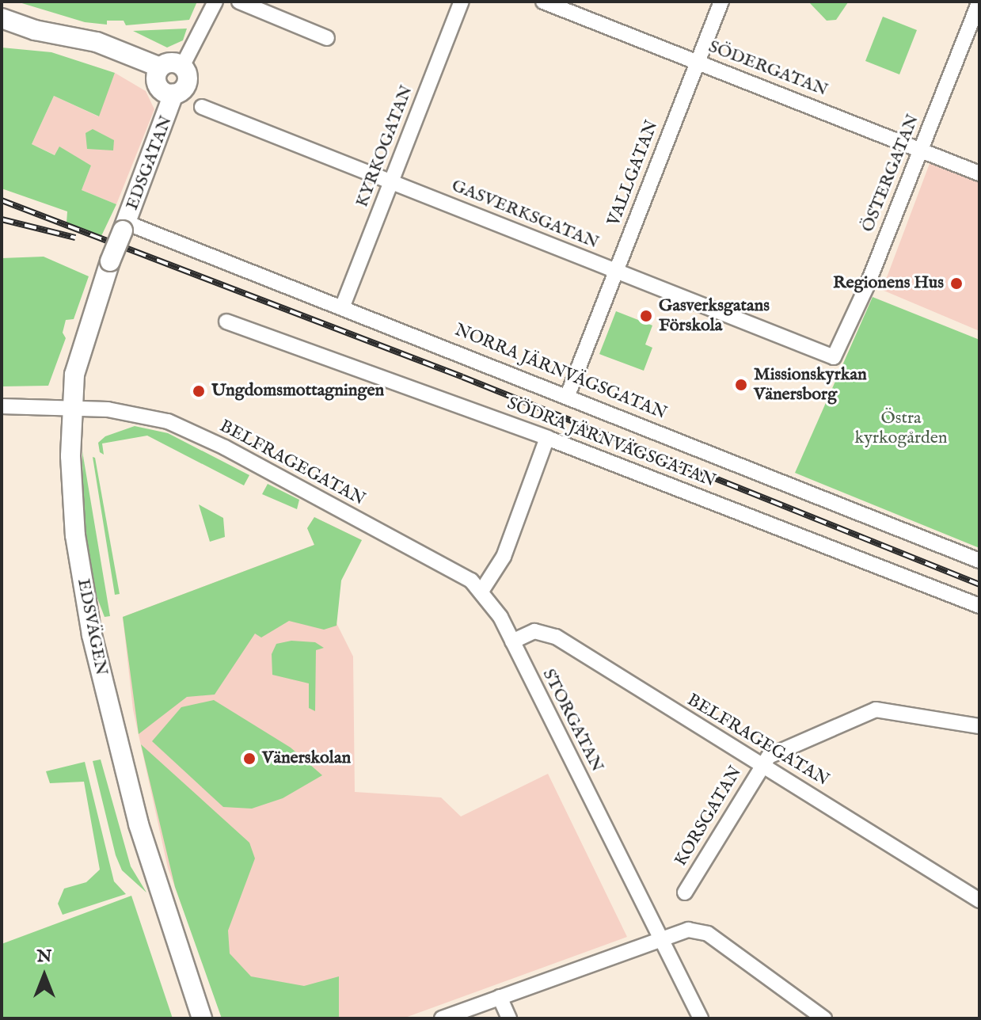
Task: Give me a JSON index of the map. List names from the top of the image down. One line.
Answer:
{"streets":{"main road":["EDSGATAN","EDSVÄGEN"],"street":["SÖDERGATAN","KYRKOGATAN","VALLGATAN","ÖSTERGATAN","GASVERKSGATAN","NORRA JÄRNVÄGSGATAN","SÖDRA JÄRNVÄGSGATAN","BELFRAGEGATAN","STORGATAN","KORSGATAN"]},"crossings":[["SÖDERGATAN","VALLGATAN"],["SÖDERGATAN","ÖSTERGATAN"],["KYRKOGATAN","GASVERKSGATAN"],["KYRKOGATAN","NORRA JÄRNVÄGSGATAN"],["EDSGATAN","NORRA JÄRNVÄGSGATAN"],["EDSGATAN","EDSVÄGEN"],["VALLGATAN","GASVERKSGATAN"],["VALLGATAN","NORRA JÄRNVÄGSGATAN"],["ÖSTERGATAN","GASVERKSGATAN"],["NORRA JÄRNVÄGSGATAN","EDSVÄGEN"],["BELFRAGEGATAN","EDSVÄGEN"],["BELFRAGEGATAN","STORGATAN"],["BELFRAGEGATAN","KORSGATAN"]],"parks":["Östra kyrkogården"],"places":["Regionens Hus","Gasverksgatans Förskola","Missionskyrkan Vänersborg","Ungdomsmottagningen","Vänerskolan"],"north":"top"}
